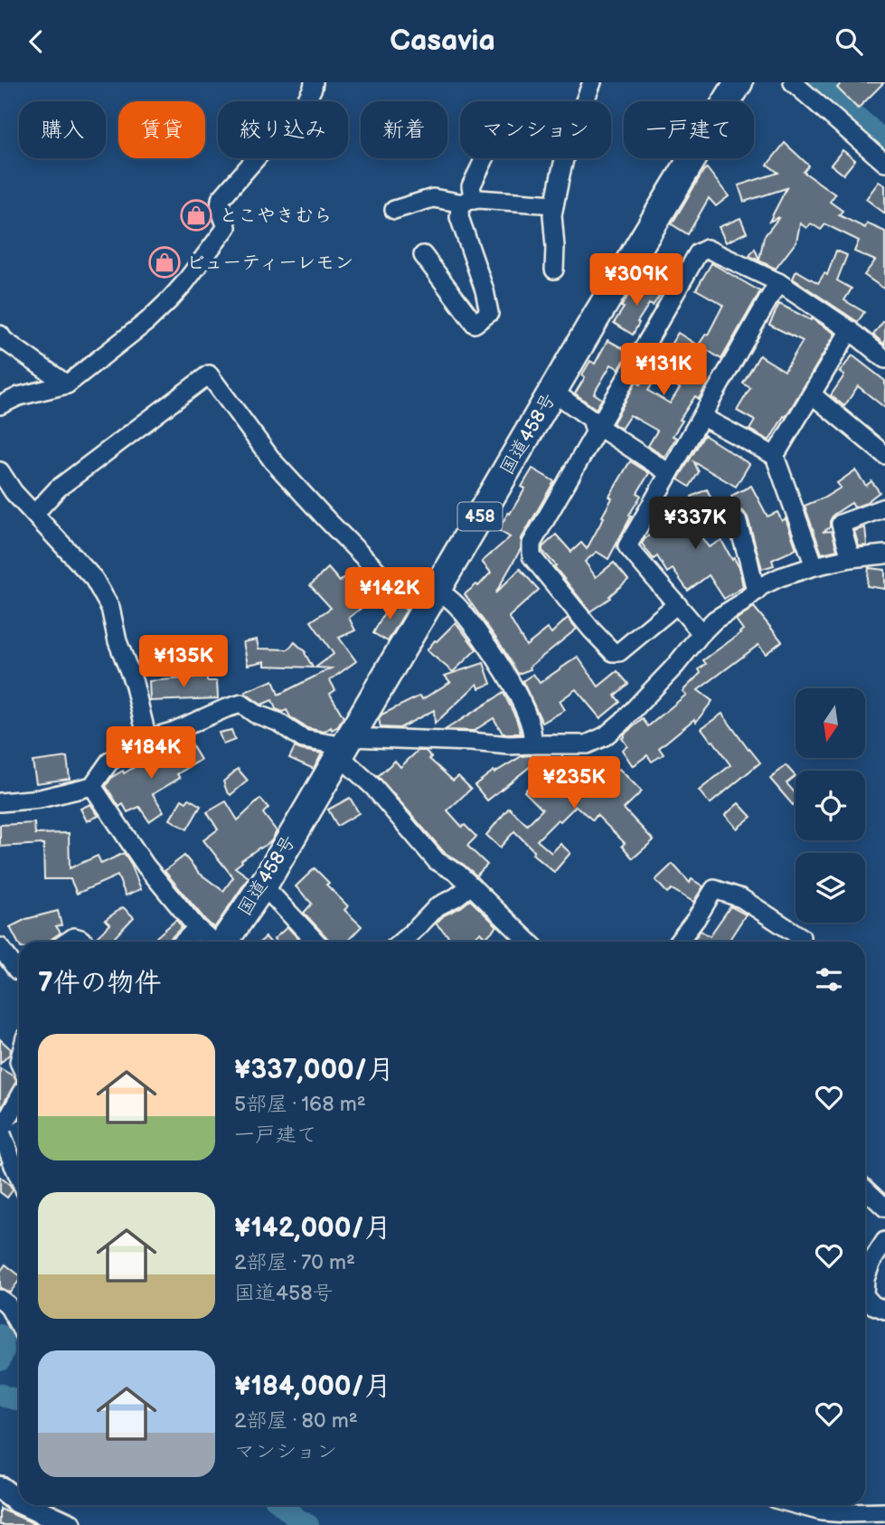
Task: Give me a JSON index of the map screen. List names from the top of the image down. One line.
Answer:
{"streets":{"highway":["国道458号","458"]},"places":{"shop":["とこやきむら","ビューティーレモン"]},"north":"bottom","page":{"header":"Casavia","chip":["購入","賃貸","絞り込み","新着","マンション","一戸建て"],"price":["¥309K","¥131K","¥337K","¥142K","¥135K","¥184K","¥235K"],"heading":"7件の物件","list":[{"name":"¥337,000/月","note":"5部屋 · 168 m² · 一戸建て"},{"name":"¥142,000/月","note":"2部屋 · 70 m² · 国道458号"},{"name":"¥184,000/月","note":"2部屋 · 80 m² · マンション"}]}}
